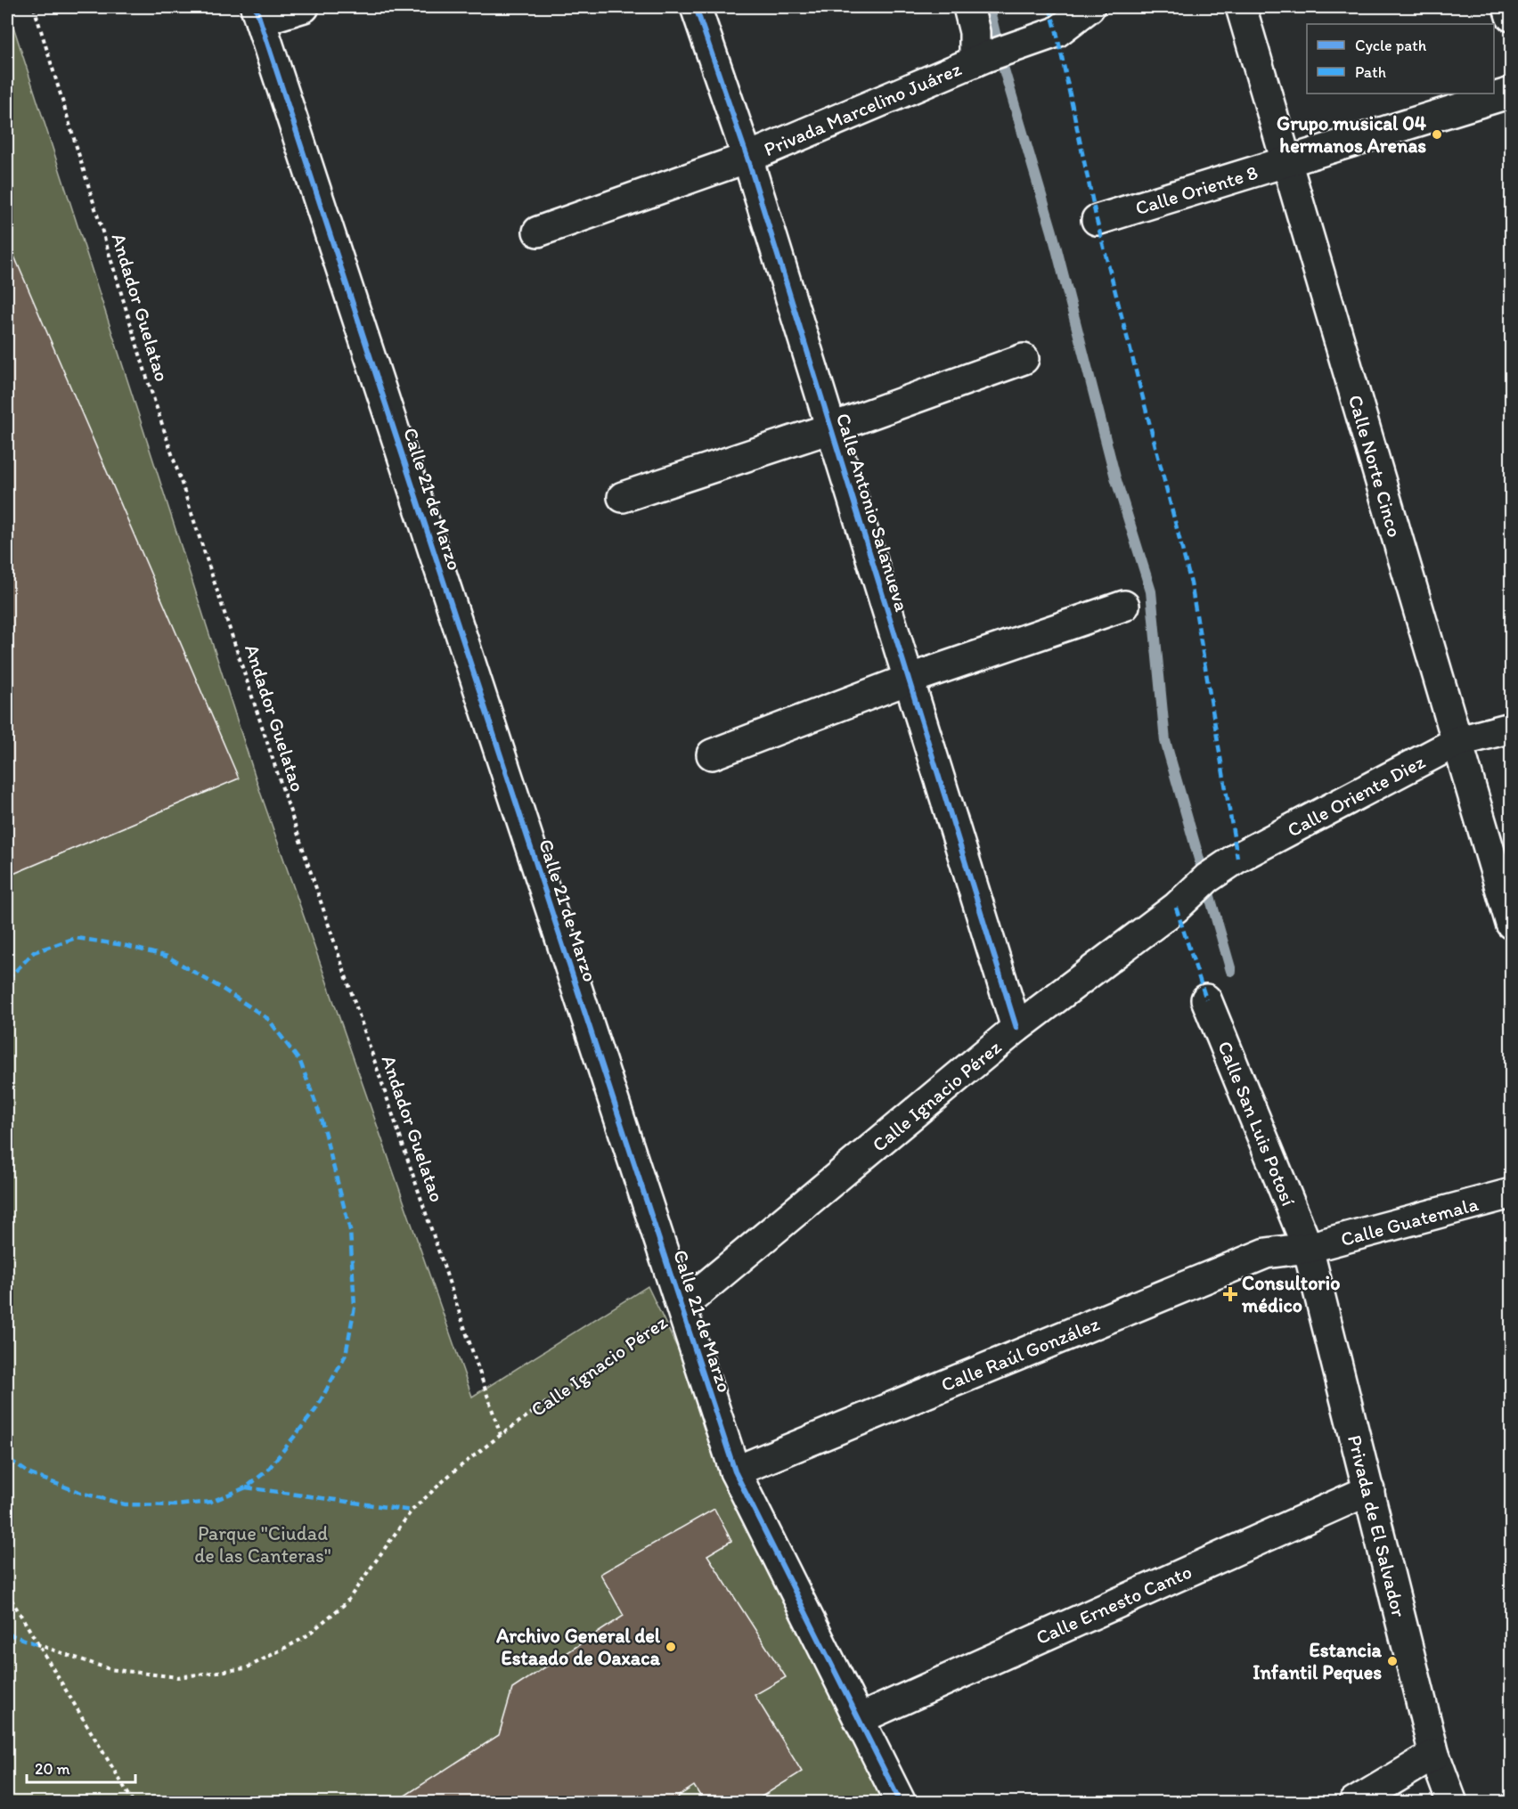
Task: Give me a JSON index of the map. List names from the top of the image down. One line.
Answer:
{"streets":{"street":["Privada Marcelino Juárez","Calle Oriente 8","Calle Norte Cinco","Calle 21 de Marzo","Calle Antonio Salanueva","Calle Oriente Diez","Calle Ignacio Pérez","Calle San Luis Potosí","Calle Guatemala","Calle Raúl González","Privada de El Salvador","Calle Ernesto Canto"],"path":["Andador Guelatao"]},"crossings":[["Privada Marcelino Juárez","Calle Antonio Salanueva"],["Calle Oriente 8","Calle Norte Cinco"],["Andador Guelatao","Calle Ignacio Pérez"],["Calle Norte Cinco","Calle Oriente Diez"],["Calle 21 de Marzo","Calle Ignacio Pérez"],["Calle 21 de Marzo","Calle Raúl González"],["Calle 21 de Marzo","Calle Ernesto Canto"],["Calle Antonio Salanueva","Calle Ignacio Pérez"],["Calle Oriente Diez","Calle Ignacio Pérez"],["Calle San Luis Potosí","Calle Guatemala"],["Calle San Luis Potosí","Calle Raúl González"],["Calle San Luis Potosí","Privada de El Salvador"],["Calle Guatemala","Calle Raúl González"],["Calle Guatemala","Privada de El Salvador"],["Calle Raúl González","Privada de El Salvador"],["Privada de El Salvador","Calle Ernesto Canto"]],"parks":["Parque \"Ciudad de las Canteras\""],"places":{"other":["Grupo musical 04 hermanos Arenas","Archivo General del Estaado de Oaxaca","Estancia Infantil Peques"],"health":["Consultorio médico"]},"legend":["Cycle path","Path"],"scale_bar":"20 m"}
